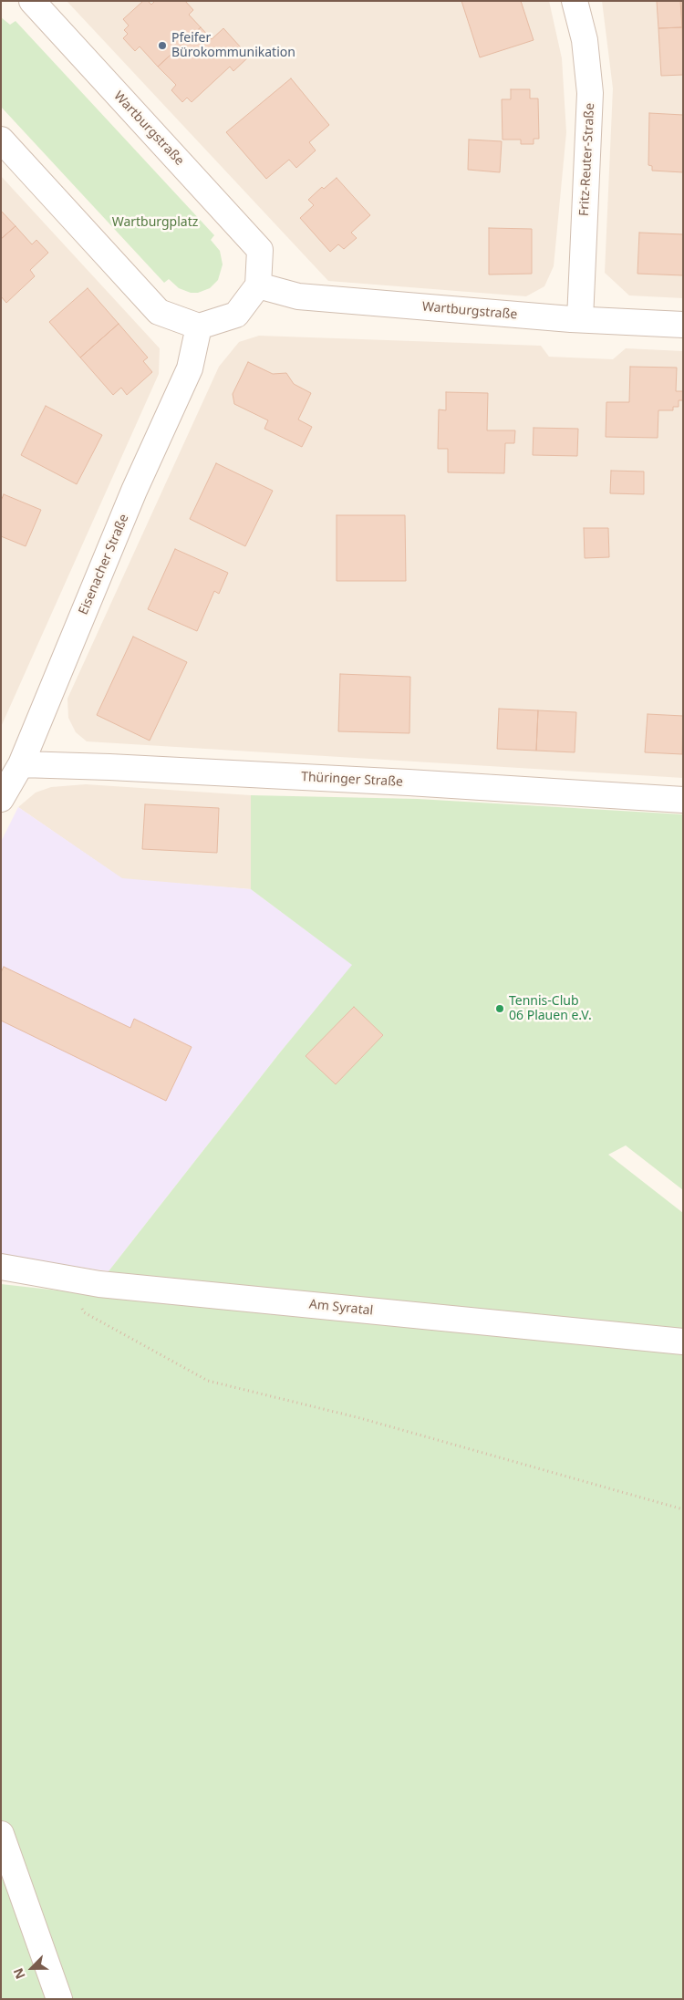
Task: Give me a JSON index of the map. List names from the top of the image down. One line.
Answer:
{"streets":{"street":["Wartburgstraße","Fritz-Reuter-Straße","Eisenacher Straße","Thüringer Straße","Am Syratal"]},"crossings":[["Wartburgstraße","Fritz-Reuter-Straße"],["Eisenacher Straße","Thüringer Straße"]],"parks":["Wartburgplatz"],"places":["Pfeifer Bürokommunikation","Tennis-Club 06 Plauen e.V."],"north":"bottom left"}
